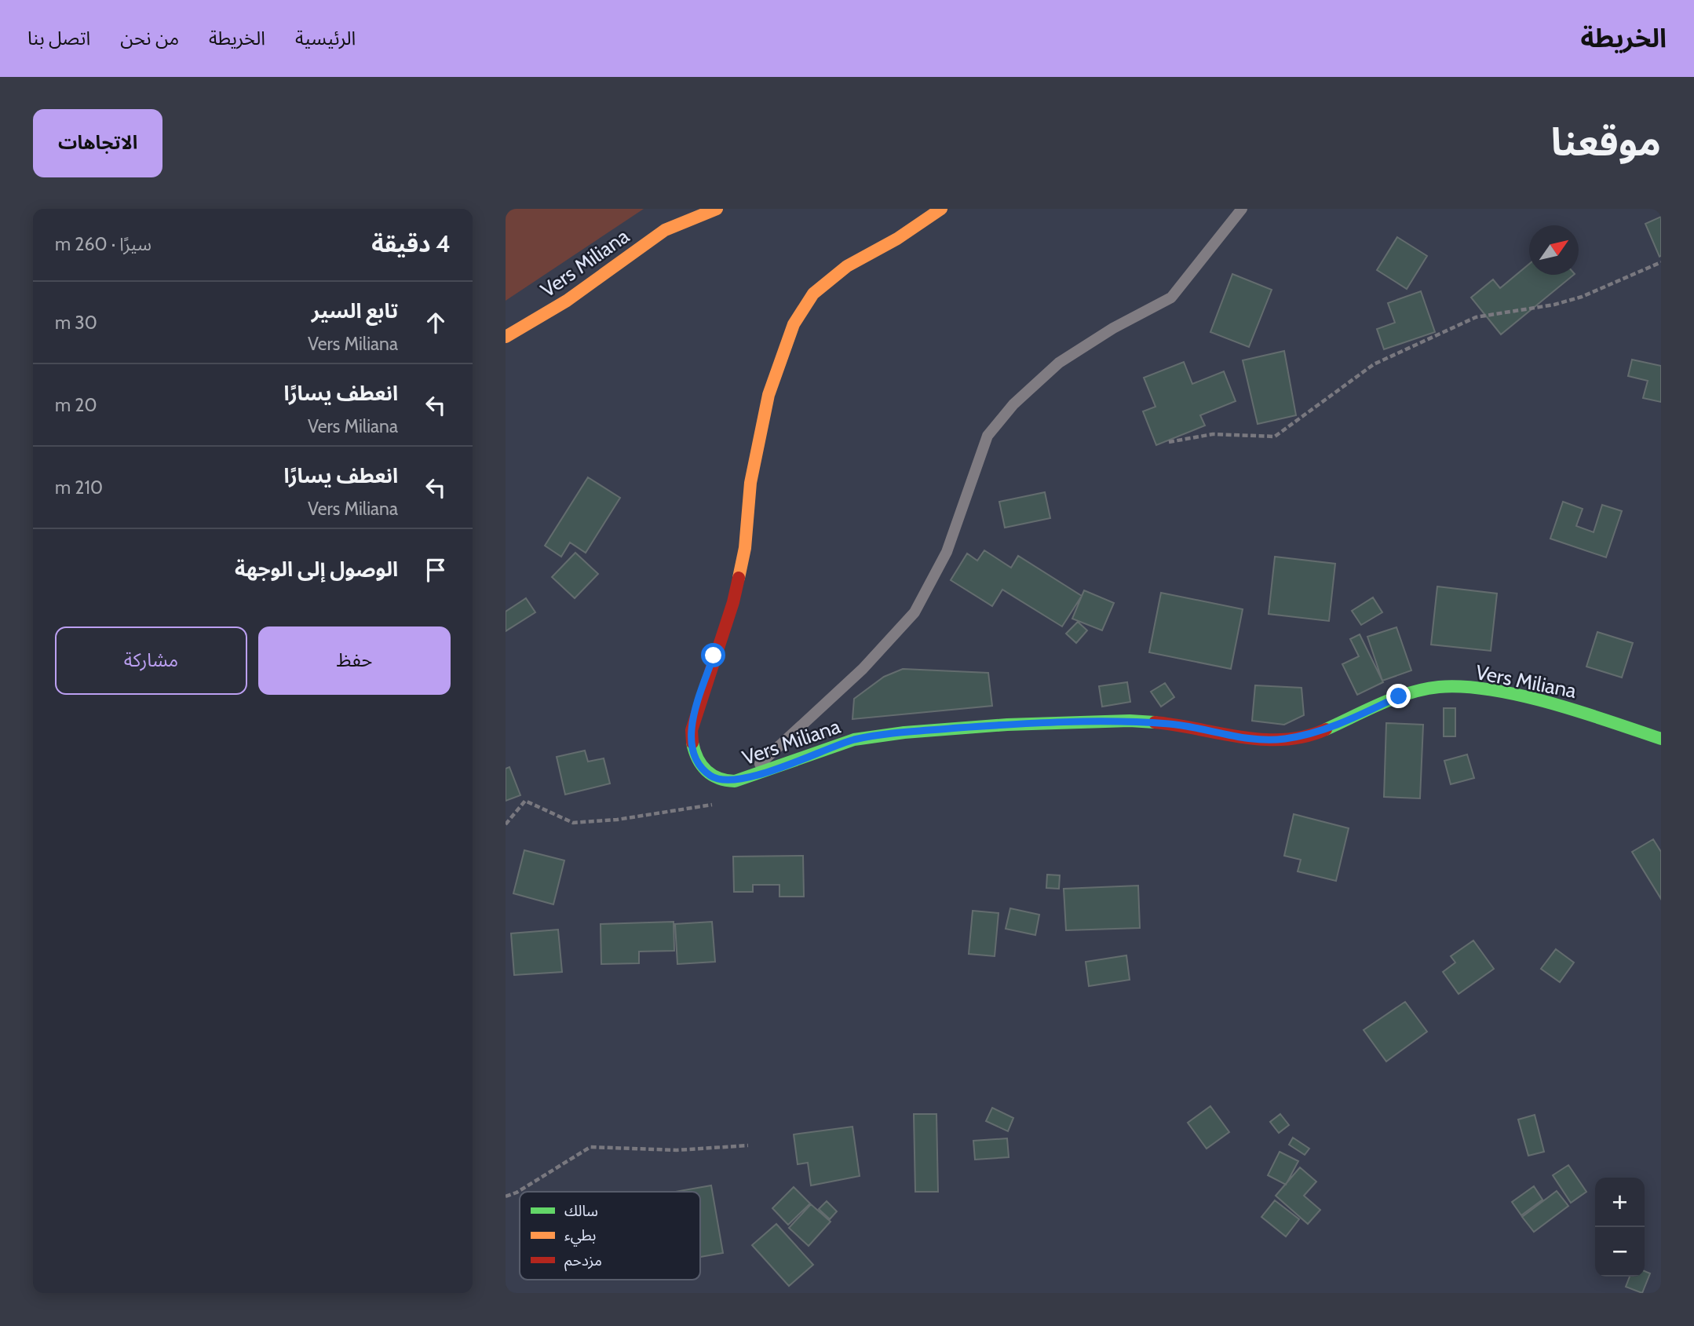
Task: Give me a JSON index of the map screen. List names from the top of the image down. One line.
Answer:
{"streets":{"main road":["Vers Miliana"]},"legend":["سالك","بطيء","مزدحم"],"north":"top right","page":{"header":"الخريطة","nav":["الرئيسية","الخريطة","من نحن","اتصل بنا"],"title":"موقعنا","buttons":["الاتجاهات",["حفظ","مشاركة"]],"heading":["4 دقيقة","سيرًا · 260 m"],"list":[["تابع السير","Vers Miliana","30 m"],["انعطف يسارًا","Vers Miliana","20 m"],["انعطف يسارًا","Vers Miliana","210 m"],"الوصول إلى الوجهة"],"map_buttons":["+","−"]}}
